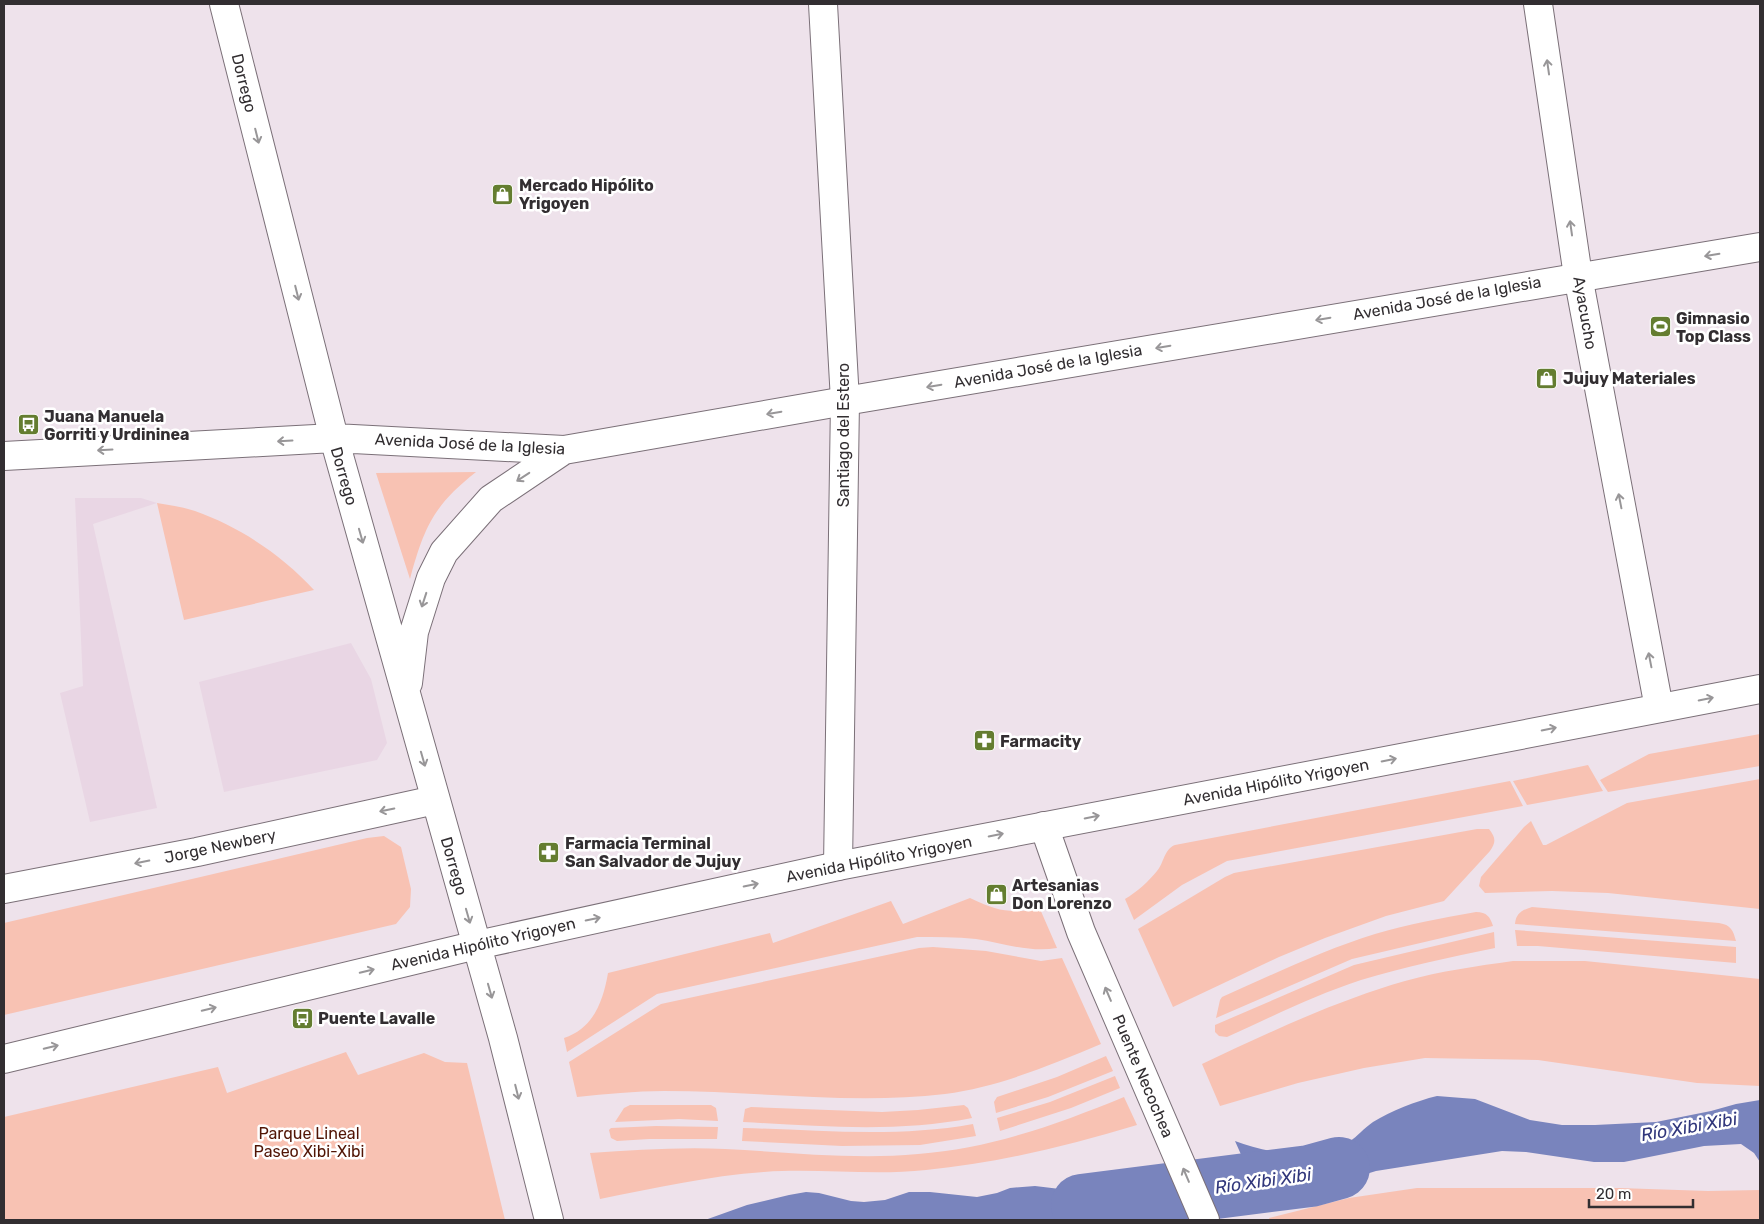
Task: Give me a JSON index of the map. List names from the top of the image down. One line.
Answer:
{"streets":{"main road":["Dorrego","Avenida José de la Iglesia","Ayacucho","Santiago del Estero","Avenida Hipólito Yrigoyen","Jorge Newbery","Puente Necochea"]},"crossings":[["Dorrego","Avenida José de la Iglesia"],["Dorrego","Avenida Hipólito Yrigoyen"],["Dorrego","Jorge Newbery"],["Avenida José de la Iglesia","Ayacucho"],["Avenida José de la Iglesia","Santiago del Estero"],["Ayacucho","Avenida Hipólito Yrigoyen"],["Santiago del Estero","Avenida Hipólito Yrigoyen"],["Avenida Hipólito Yrigoyen","Puente Necochea"]],"one_way":["Dorrego","Avenida José de la Iglesia","Ayacucho","Avenida Hipólito Yrigoyen","Jorge Newbery","Puente Necochea"],"water":["Río Xibi Xibi"],"parks":["Parque Lineal Paseo Xibi-Xibi"],"places":{"shop":["Mercado Hipólito Yrigoyen","Jujuy Materiales","Artesanias Don Lorenzo"],"sports":["Gimnasio Top Class"],"bus stop":["Juana Manuela Gorriti y Urdininea","Puente Lavalle"],"pharmacy":["Farmacity","Farmacia Terminal San Salvador de Jujuy"]},"scale_bar":"20 m"}
